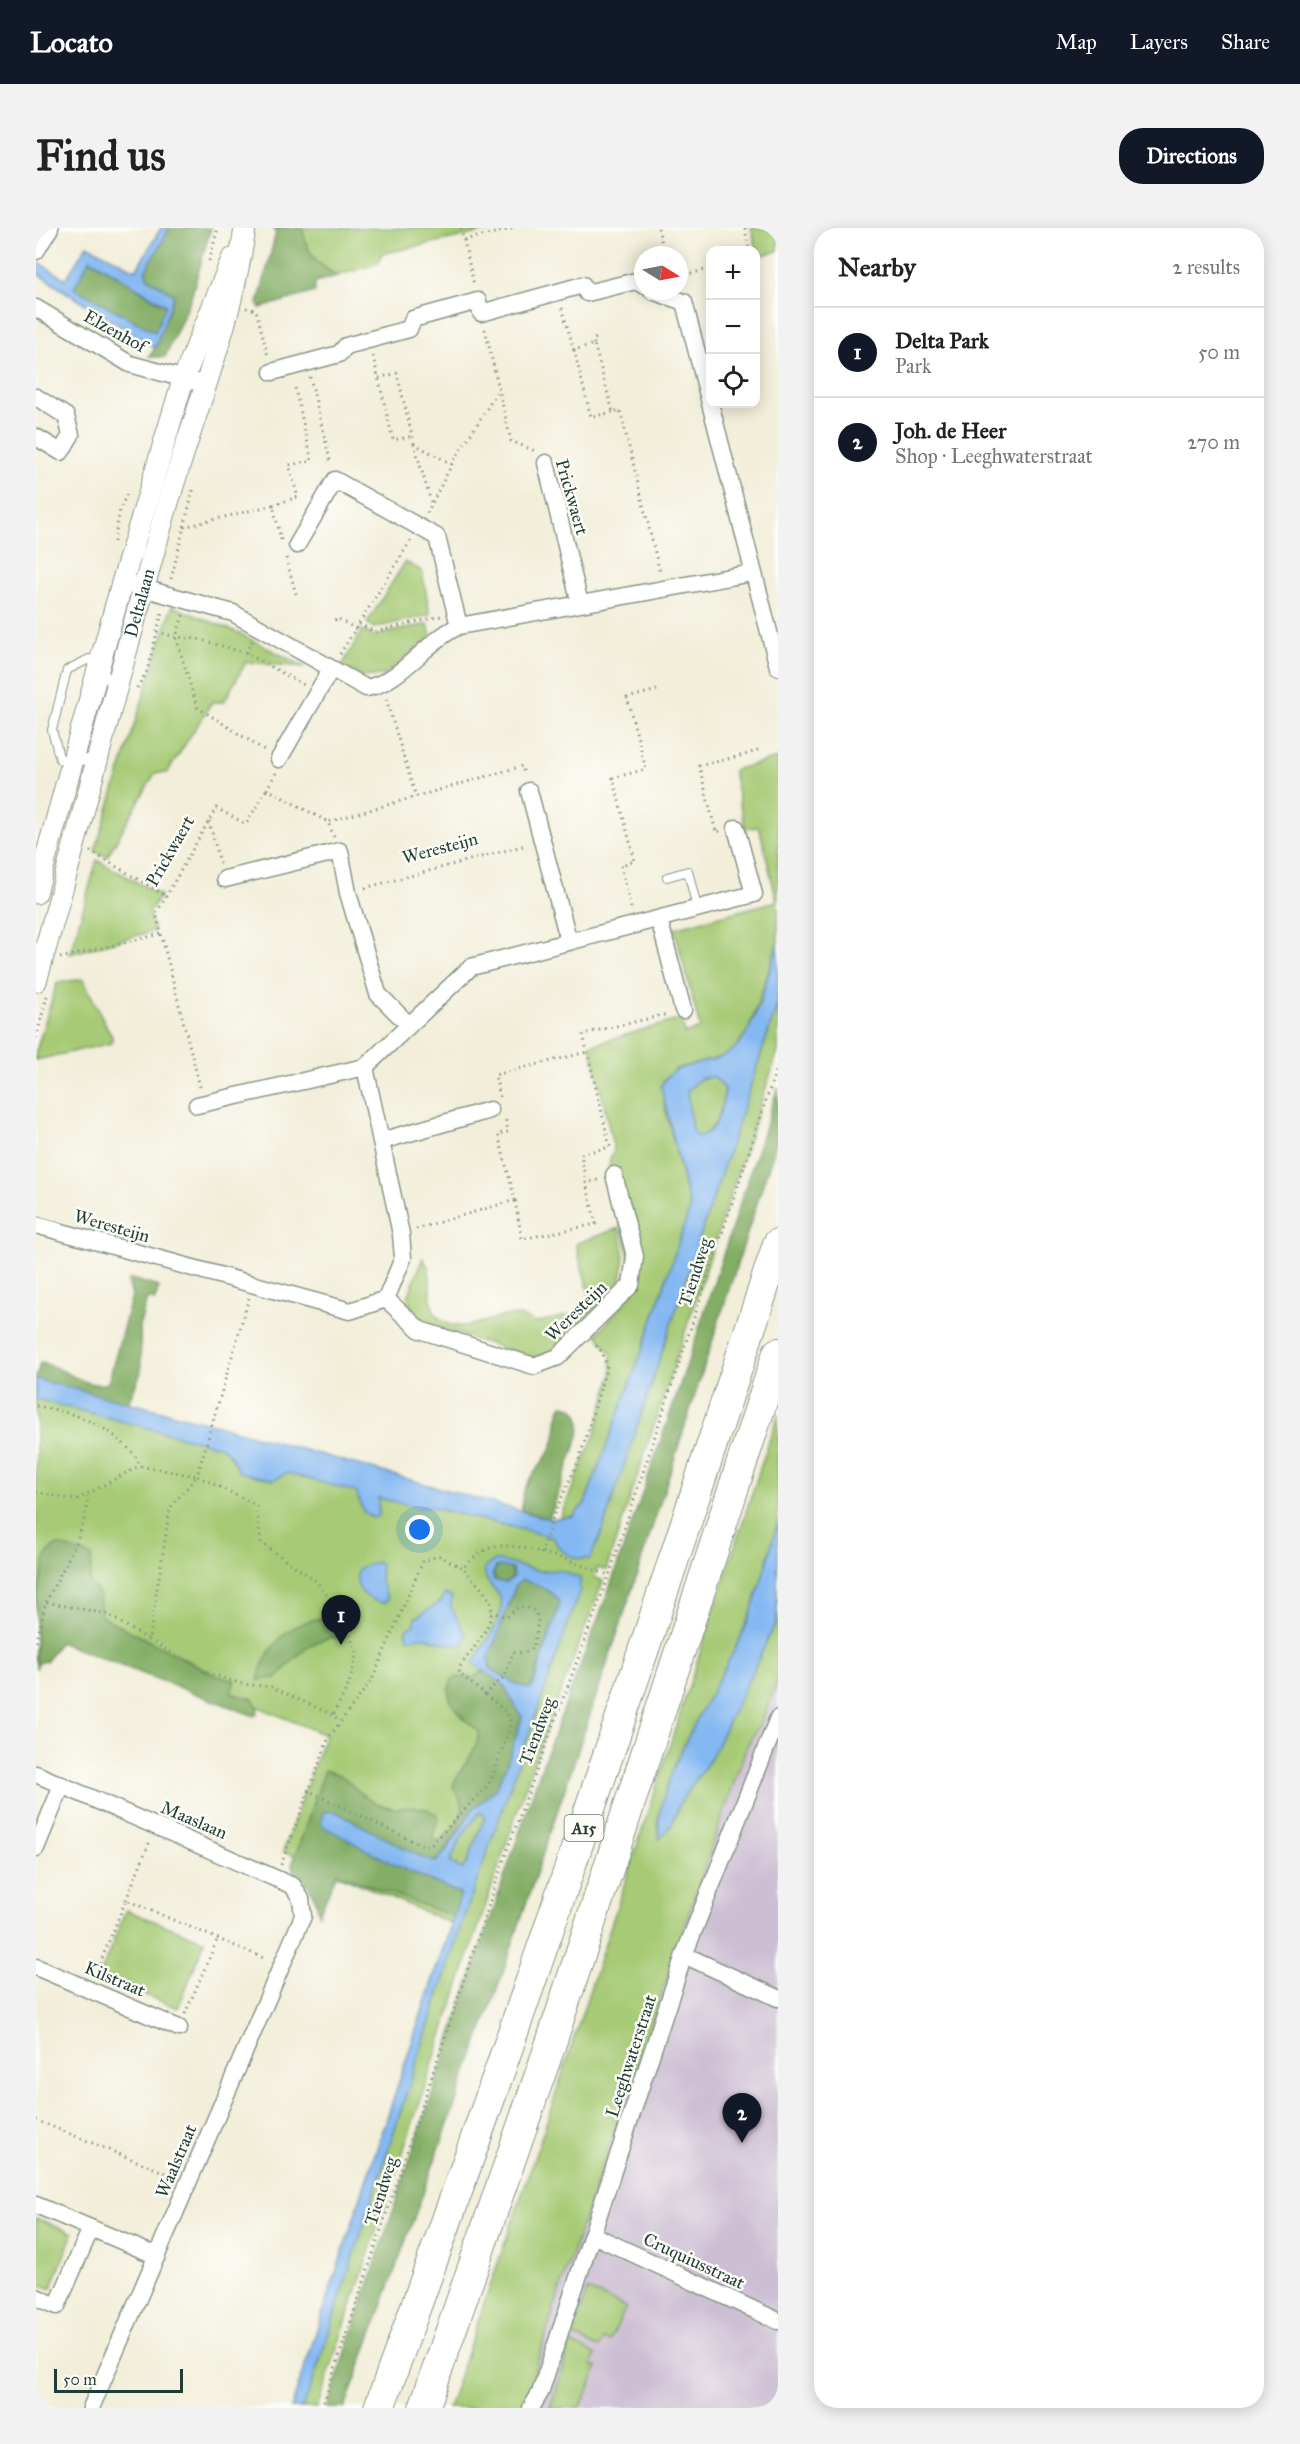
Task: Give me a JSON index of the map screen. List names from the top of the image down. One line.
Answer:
{"streets":{"highway":["A15"],"street":["Elzenhof","Prickwaert","Deltalaan","Weresteijn","Maaslaan","Kilstraat","Leeghwaterstraat","Waalstraat","Cruquiusstraat"],"path":["Tiendweg"]},"crossings":[["Elzenhof","Deltalaan"],["Maaslaan","Waalstraat"],["Leeghwaterstraat","Cruquiusstraat"]],"scale_bar":"50 m","north":"right","page":{"header":"Locato","nav":["Map","Layers","Share"],"buttons":"Directions","title":"Find us","heading":["Nearby","2 results"],"map_buttons":["+","−"],"list":[{"mark":"1","name":"Delta Park","note":"Park","value":"50 m"},{"mark":"2","name":"Joh. de Heer","note":"Shop · Leeghwaterstraat","value":"270 m"}],"pins":["1","2"],"scale":"50 m"}}
